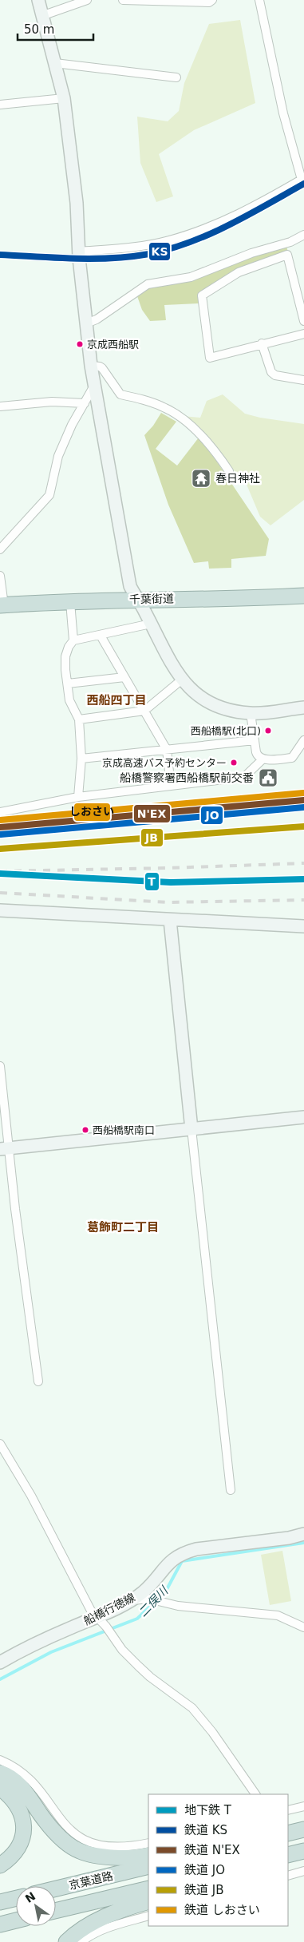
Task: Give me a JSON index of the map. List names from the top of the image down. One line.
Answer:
{"streets":{"highway":["千葉街道","京葉道路"],"street":["船橋行徳線"]},"districts":["西船四丁目","葛飾町二丁目"],"water":["二俣川"],"places":{"other":["京成西船駅","西船橋駅(北口)","京成高速バス予約センター","西船橋駅南口"],"temple":["春日神社"],"public building":["船橋警察署西船橋駅前交番"]},"lines":["rail line KS","rail line しおさい","rail line N'EX","rail line JO","rail line JB","metro line T"],"legend":["地下鉄 T","鉄道 KS","鉄道 N'EX","鉄道 JO","鉄道 JB","鉄道 しおさい"],"scale_bar":"50 m","north":"top left"}
